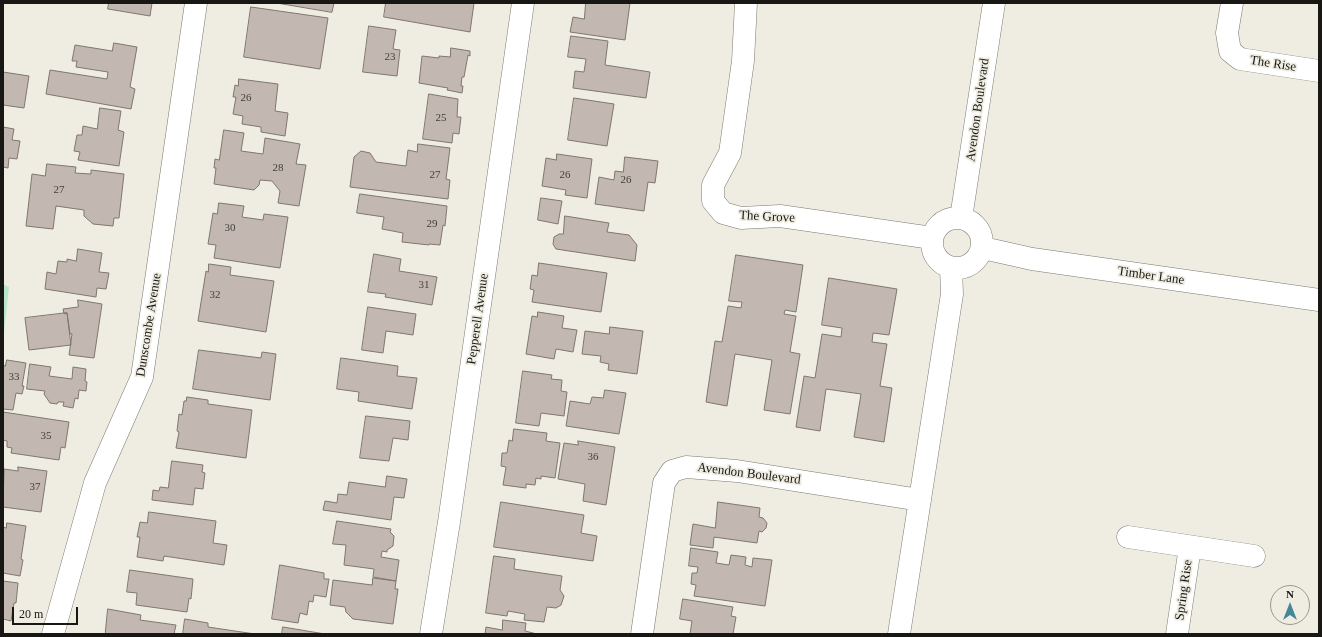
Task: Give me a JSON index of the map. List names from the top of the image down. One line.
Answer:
{"streets":{"street":["The Rise","Avendon Boulevard","The Grove","Timber Lane","Pepperell Avenue","Dunscombe Avenue","Spring Rise"]},"crossings":[["Avendon Boulevard","The Grove"],["Avendon Boulevard","Timber Lane"],["The Grove","Timber Lane"]],"house_numbers":["23","26","25","28","27","26","26","27","29","30","31","32","33","35","36","37"],"scale_bar":"20 m","north":"top"}
